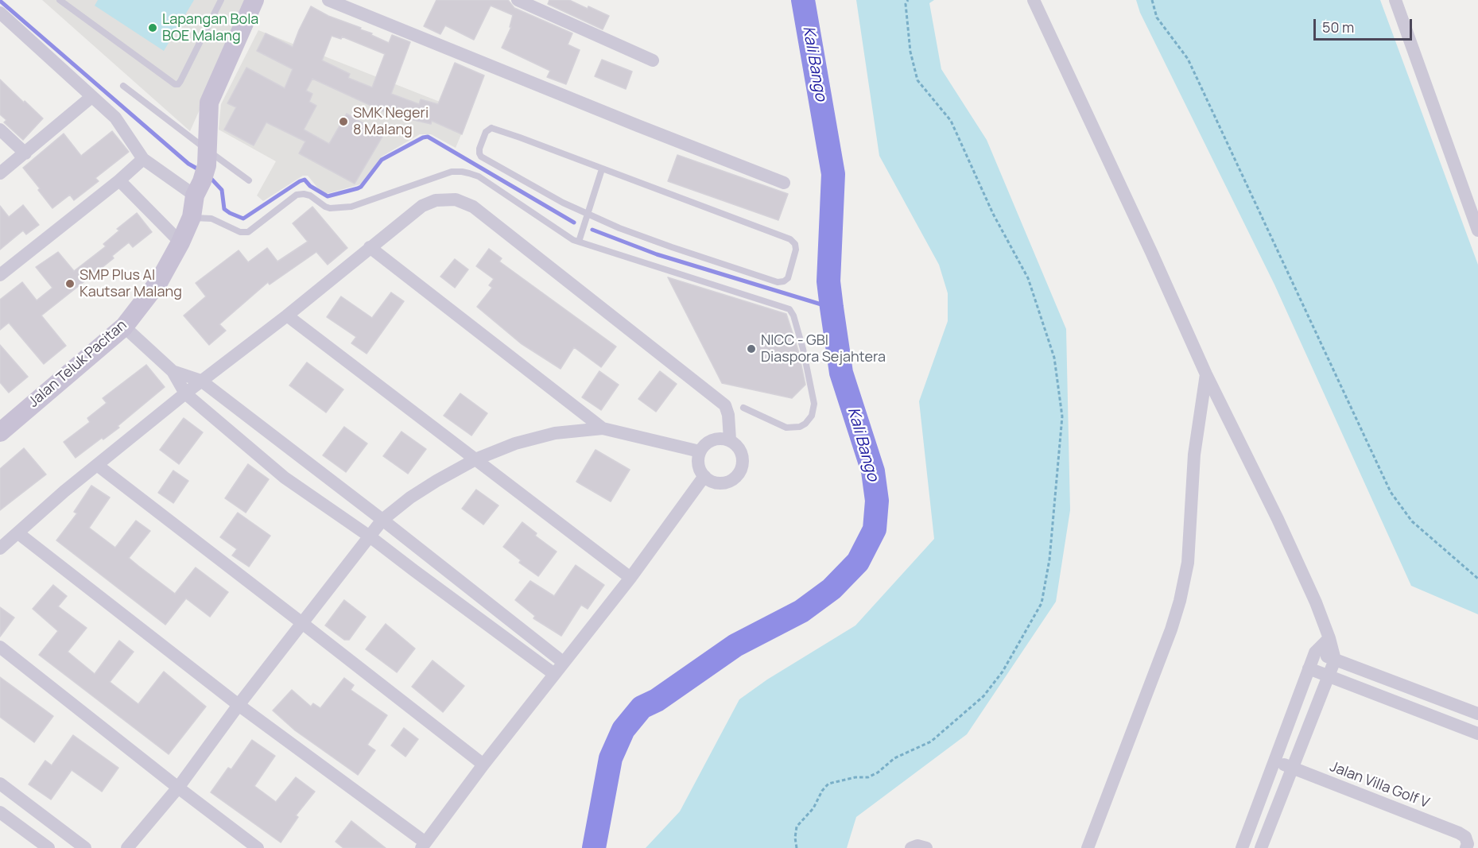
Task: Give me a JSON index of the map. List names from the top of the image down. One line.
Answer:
{"streets":{"street":["Jalan Teluk Pacitan","Jalan Villa Golf V"]},"water":["Kali Bango"],"places":["Lapangan Bola BOE Malang","SMK Negeri 8 Malang","SMP Plus Al Kautsar Malang","NICC - GBI Diaspora Sejahtera"],"scale_bar":"50 m"}
